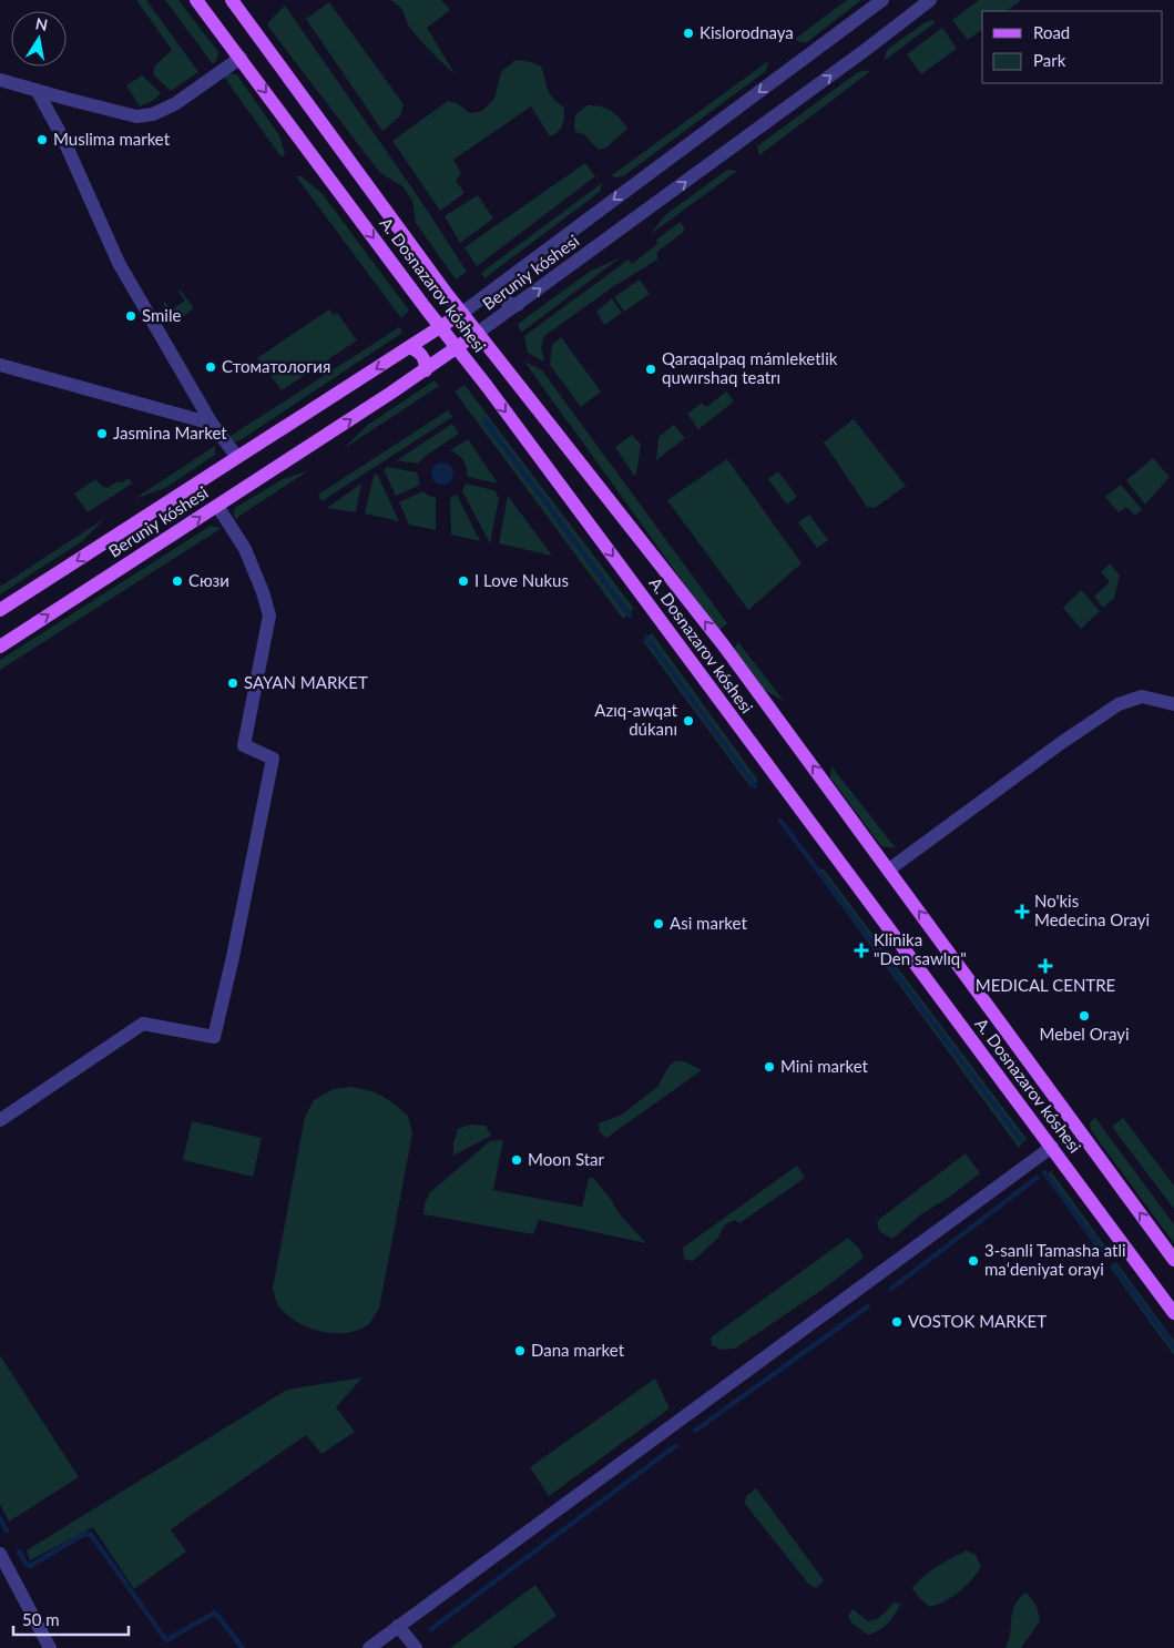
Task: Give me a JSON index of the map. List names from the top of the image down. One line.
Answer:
{"streets":{"main road":["Beruniy kóshesi","A. Dosnazarov kóshesi"]},"crossings":[["Beruniy kóshesi","A. Dosnazarov kóshesi"]],"places":{"other":["Kislorodnaya","Muslima market","Smile","Стоматология","Qaraqalpaq mámleketlik quwırshaq teatrı","Jasmina Market","Сюзи","I Love Nukus","SAYAN MARKET","Azıq-awqat dúkanı","Asi market","Mebel Orayi","Mini market","Moon Star","3-sanli Tamasha atli maʻdeniyat orayi","VOSTOK MARKET","Dana market"],"health":["No'kis Medecina Orayi","Klinika \"Den sawlıq\"","MEDICAL CENTRE"]},"legend":["Road","Park"],"scale_bar":"50 m","north":"top"}
